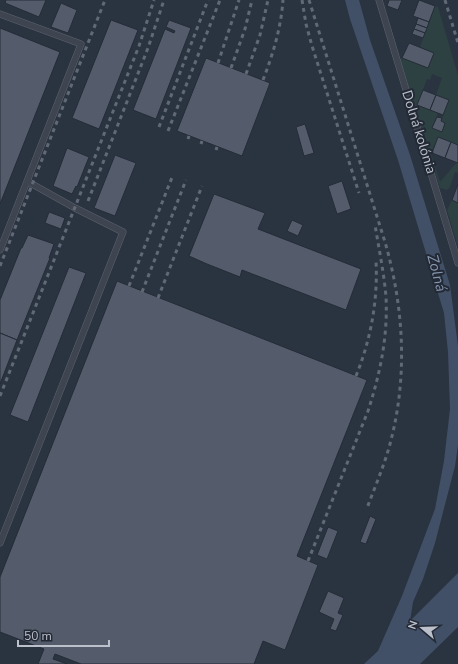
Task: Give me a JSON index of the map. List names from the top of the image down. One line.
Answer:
{"streets":{"lane":["Dolná kolónia"]},"water":["Zolná"],"scale_bar":"50 m","north":"left"}
